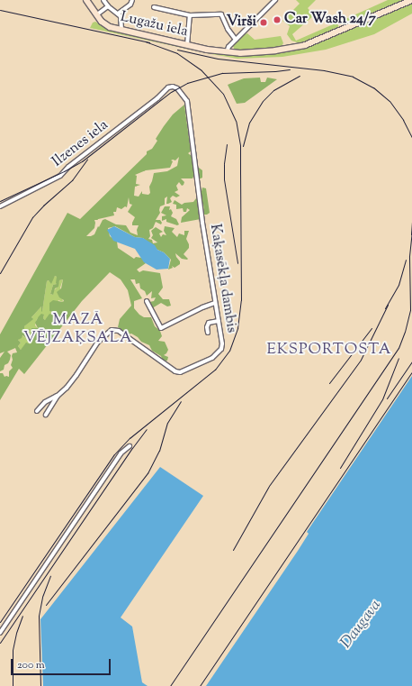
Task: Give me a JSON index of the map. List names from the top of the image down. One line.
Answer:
{"streets":{"street":["Lugažu iela","Ilzenes iela","Kaķasēkļa dambis"]},"crossings":[["Ilzenes iela","Kaķasēkļa dambis"]],"districts":["MAZĀ VĒJZAĶSALA","EKSPORTOSTA"],"water":["Daugava"],"places":["Car Wash 24/7","Virši"],"scale_bar":"200 m"}
